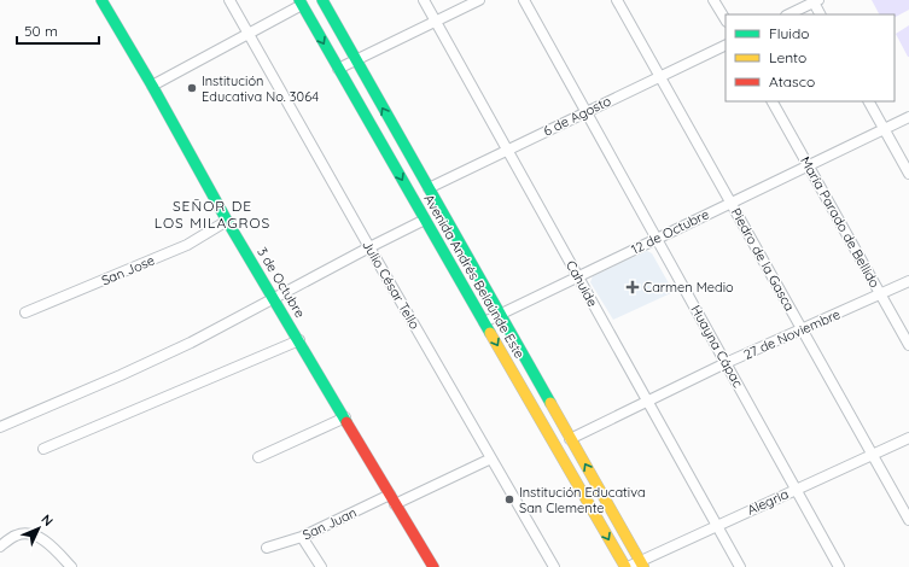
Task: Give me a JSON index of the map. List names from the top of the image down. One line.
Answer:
{"streets":{"street":["6 de Agosto","María Parado de Bellido","12 de Octubre","Piedro de la Gasca","San Jose","Avenida Andrés Belaúnde Este","3 de Octubre","Cahuide","Julio César Tello","27 de Noviembre","Huayna Cápac","Alegria","San Juan"]},"crossings":[["6 de Agosto","Piedro de la Gasca"],["6 de Agosto","Avenida Andrés Belaúnde Este"],["6 de Agosto","Cahuide"],["6 de Agosto","Huayna Cápac"],["María Parado de Bellido","12 de Octubre"],["María Parado de Bellido","27 de Noviembre"],["12 de Octubre","Piedro de la Gasca"],["12 de Octubre","Avenida Andrés Belaúnde Este"],["12 de Octubre","Cahuide"],["12 de Octubre","Huayna Cápac"],["Piedro de la Gasca","27 de Noviembre"],["Piedro de la Gasca","Alegria"],["San Jose","3 de Octubre"],["Avenida Andrés Belaúnde Este","27 de Noviembre"],["Avenida Andrés Belaúnde Este","Alegria"],["3 de Octubre","San Juan"],["Cahuide","27 de Noviembre"],["Cahuide","Alegria"],["Julio César Tello","San Juan"],["27 de Noviembre","Huayna Cápac"],["Huayna Cápac","Alegria"]],"districts":["SEÑOR DE LOS MILAGROS"],"places":{"other":["Institución Educativa No. 3064","Institución Educativa San Clemente"],"health":["Carmen Medio"]},"legend":["Fluido","Lento","Atasco"],"scale_bar":"50 m","north":"top right"}
